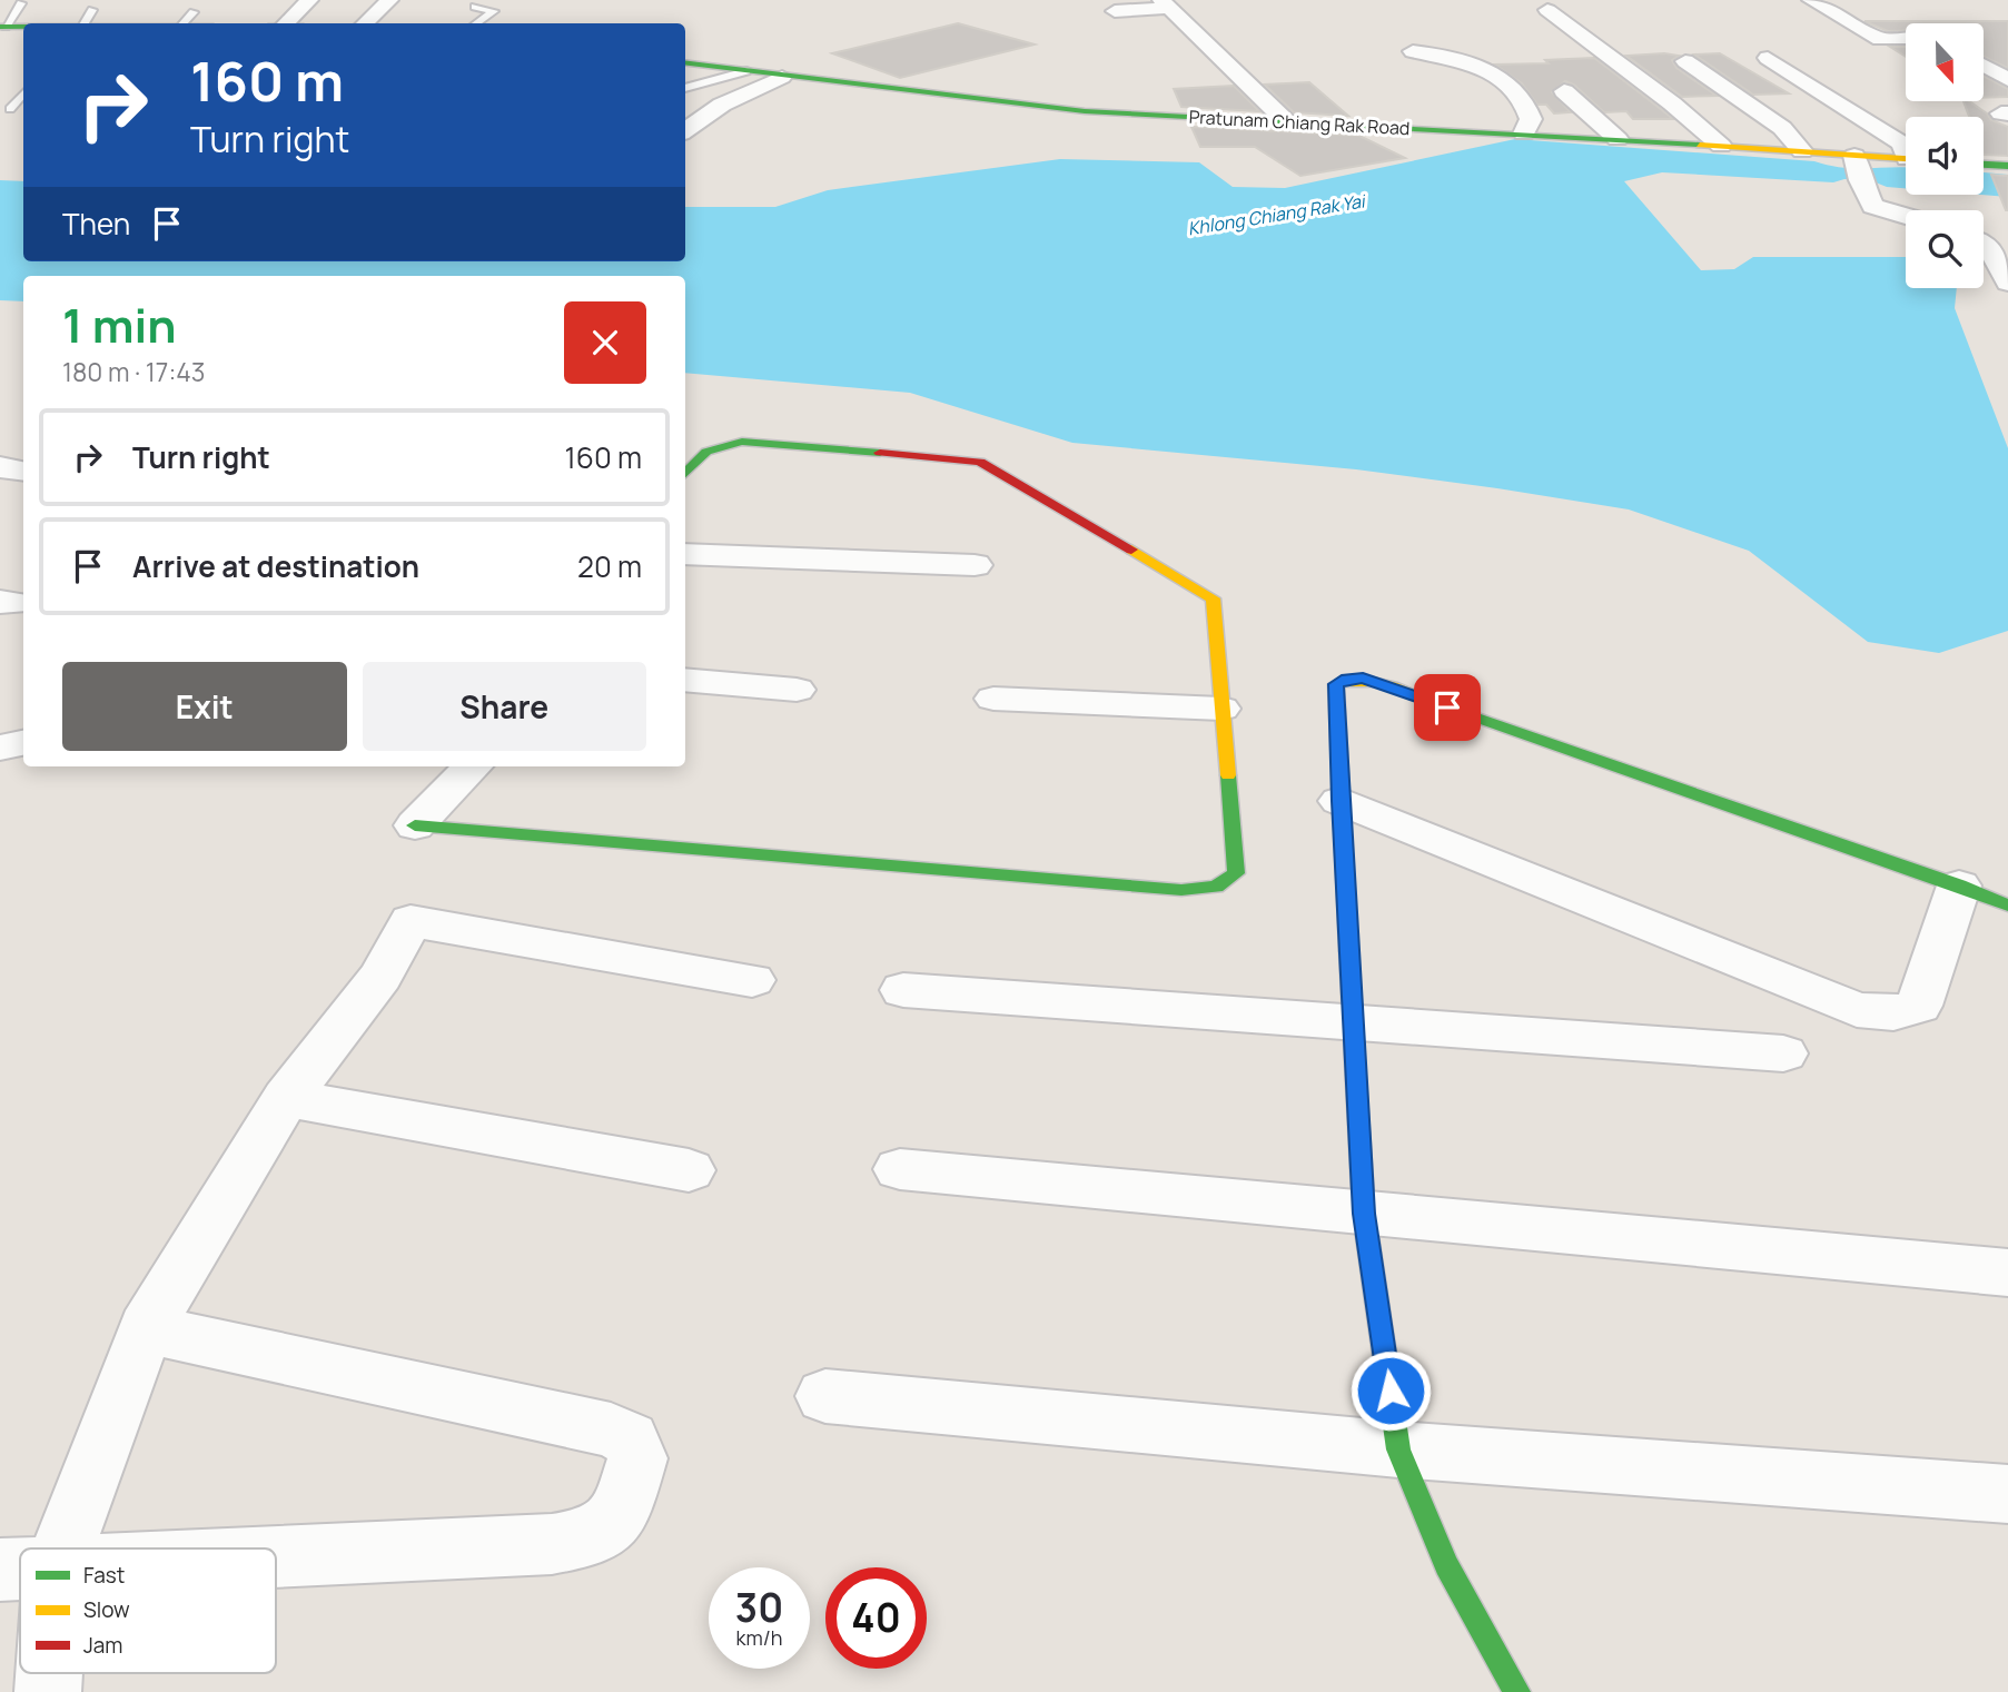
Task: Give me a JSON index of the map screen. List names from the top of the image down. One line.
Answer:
{"streets":{"street":["Pratunam Chiang Rak Road"]},"water":["Khlong Chiang Rak Yai"],"legend":["Fast","Slow","Jam"],"north":"bottom","page":{"turn":["160 m","Turn right"],"then":"Then","heading":["1 min","180 m · 17:43"],"list":[{"name":"Turn right","value":"160 m"},{"name":"Arrive at destination","value":"20 m"}],"buttons":["Exit","Share"],"speed":"30 km/h","limit":"40"}}
